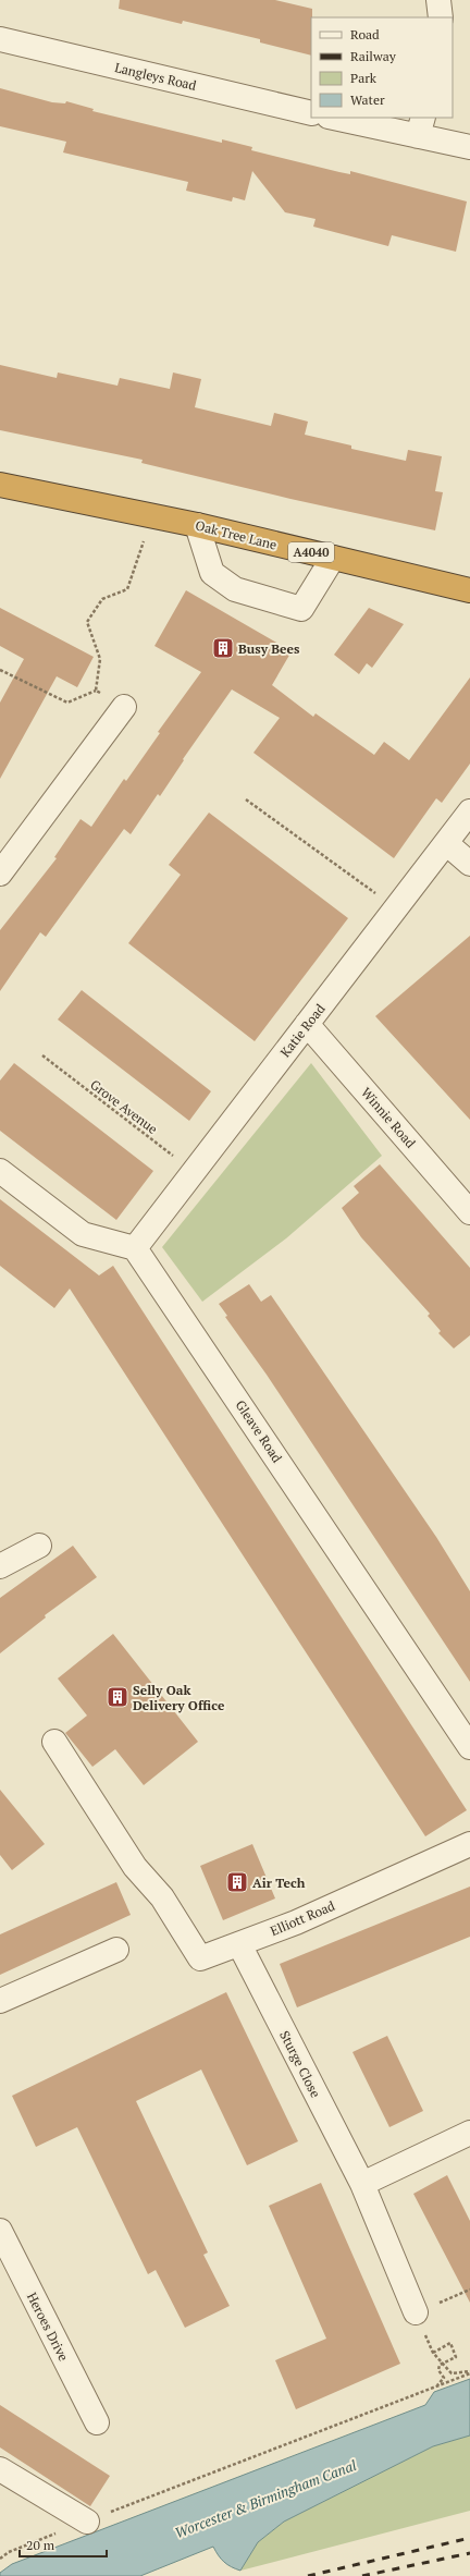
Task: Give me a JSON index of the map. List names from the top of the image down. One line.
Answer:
{"streets":{"highway":["Oak Tree Lane","A4040"],"street":["Langleys Road","Katie Road","Winnie Road","Gleave Road","Elliott Road","Sturge Close","Heroes Drive"],"path":["Grove Avenue"]},"crossings":[["Katie Road","Grove Avenue"],["Katie Road","Winnie Road"],["Katie Road","Gleave Road"],["Elliott Road","Sturge Close"]],"water":["Worcester & Birmingham Canal"],"places":{"building":["Busy Bees","Selly Oak Delivery Office","Air Tech"]},"legend":["Road","Railway","Park","Water"],"scale_bar":"20 m"}
